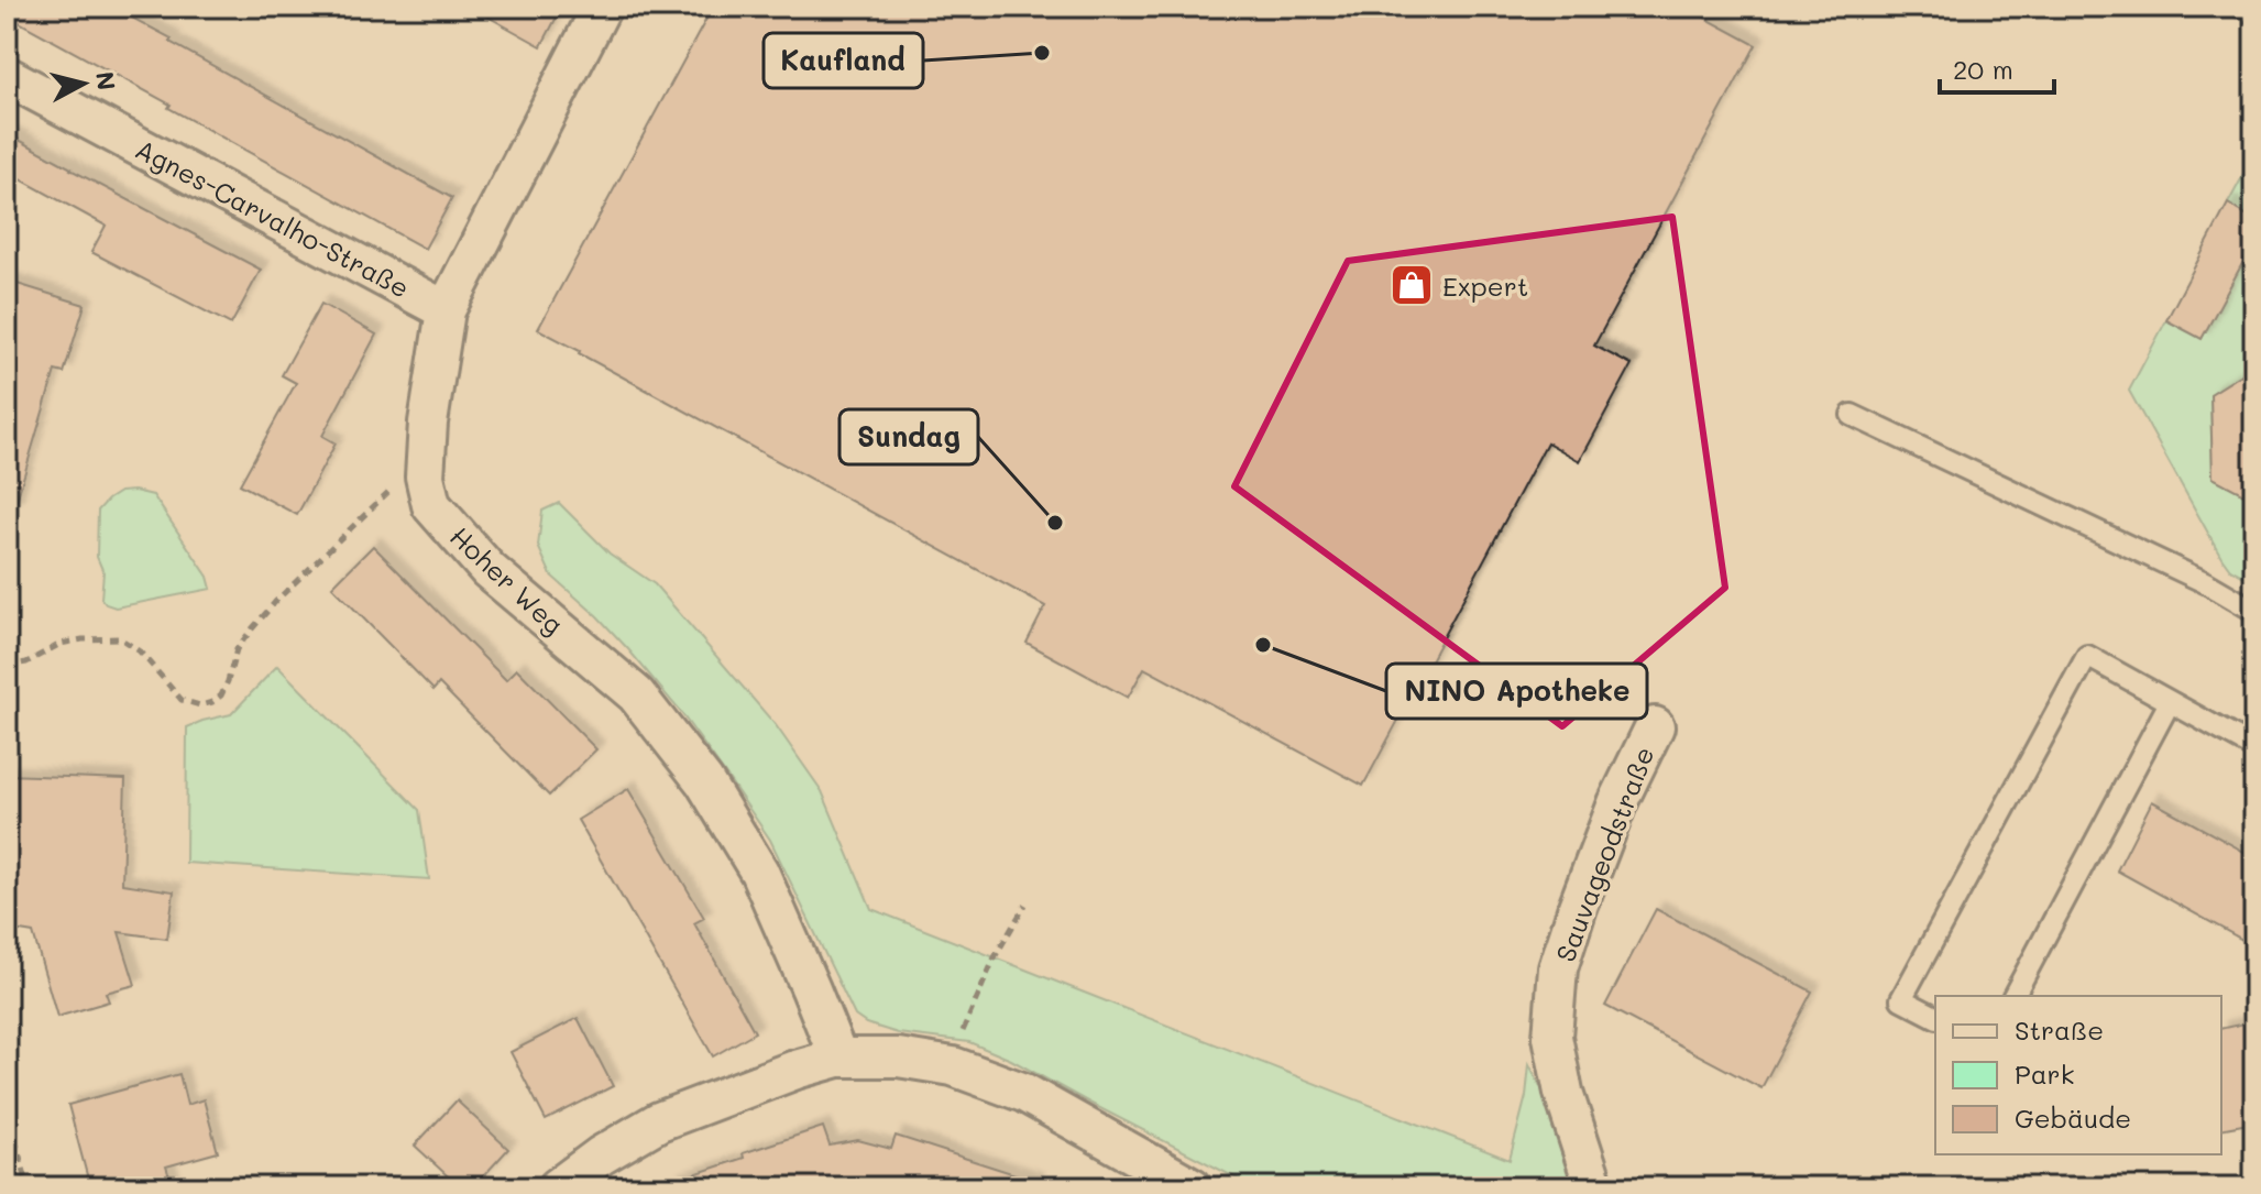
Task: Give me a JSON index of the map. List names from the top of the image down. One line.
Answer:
{"streets":{"street":["Agnes-Carvalho-Straße","Hoher Weg","Sauvageodstraße"]},"crossings":[["Agnes-Carvalho-Straße","Hoher Weg"]],"places":{"other":["Kaufland","Sundag","NINO Apotheke"],"shop":["Expert"]},"legend":["Straße","Park","Gebäude"],"scale_bar":"20 m","north":"right"}
